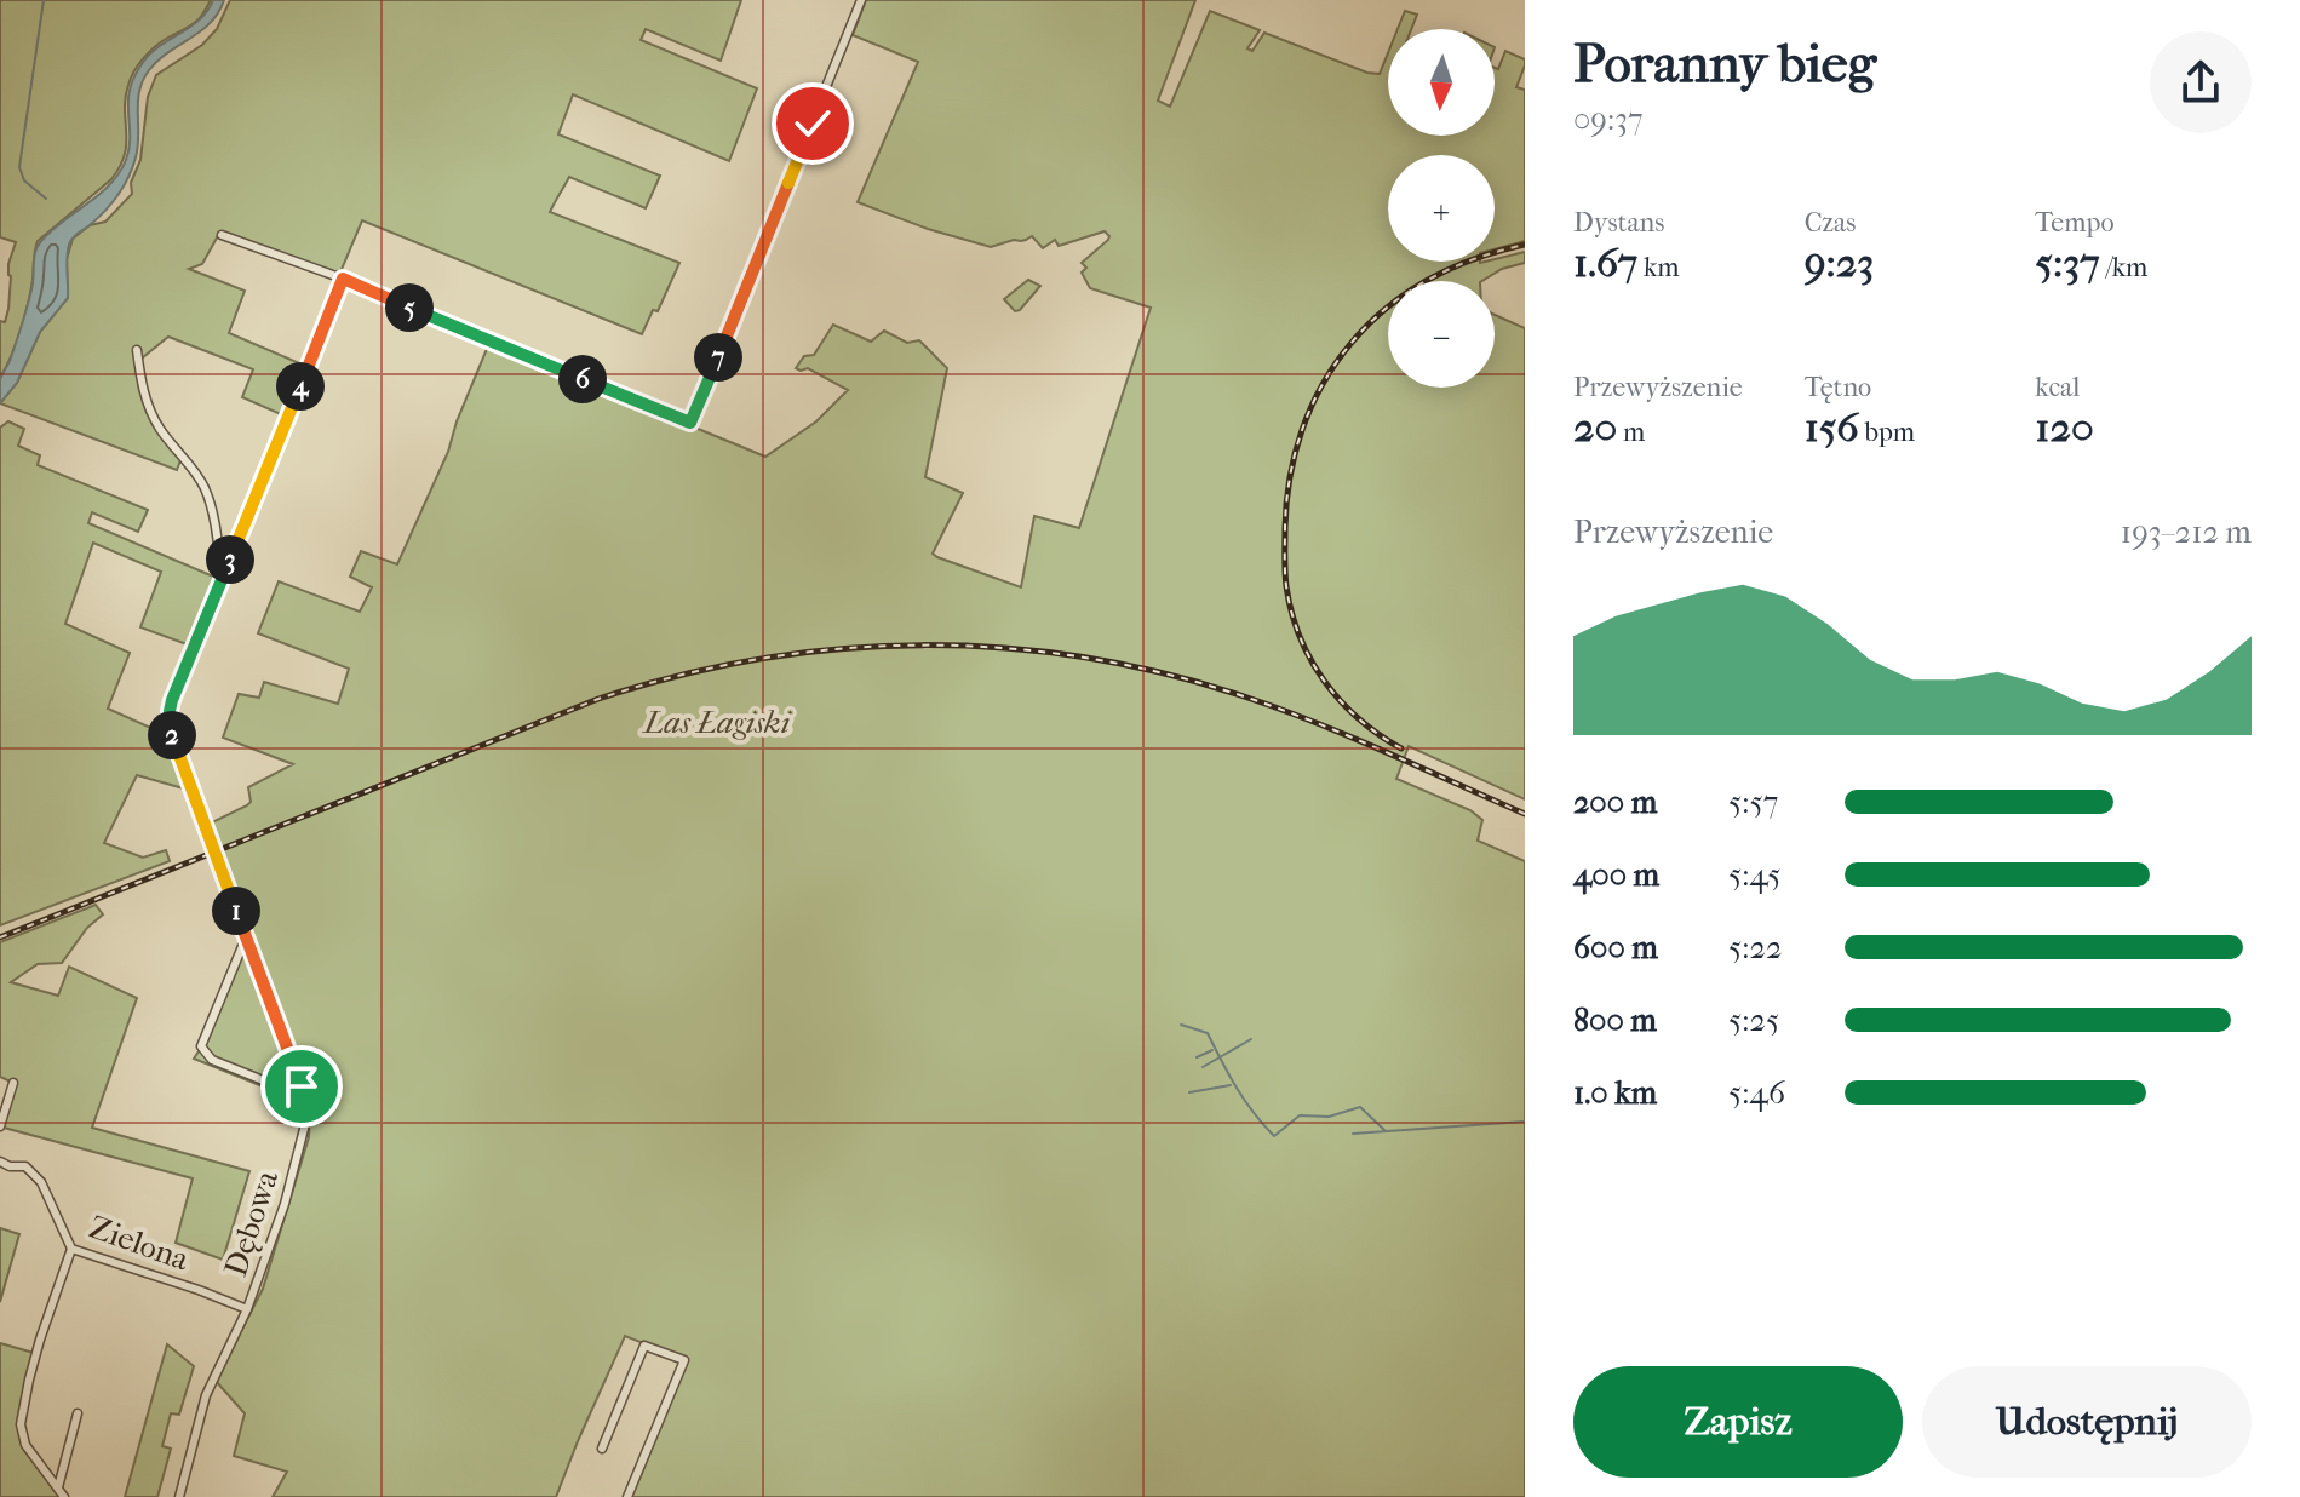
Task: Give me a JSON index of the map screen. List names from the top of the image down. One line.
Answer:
{"streets":{"street":["Dębowa","Zielona"]},"crossings":[["Dębowa","Zielona"]],"parks":["Las Łagiski"],"north":"bottom","page":{"heading":["Poranny bieg","09:37"],"map_buttons":["+","−"],"stats":[["Dystans","1.67 km"],["Czas","9:23"],["Tempo","5:37 /km"],["Przewyższenie","20 m"],["Tętno","156 bpm"],["kcal","120"]],"pins":["5","7","6","4","3","2","1"],"chart":["Przewyższenie","193–212 m"],"list":[{"name":"200 m","note":"5:57"},{"name":"400 m","note":"5:45"},{"name":"600 m","note":"5:22"},{"name":"800 m","note":"5:25"},{"name":"1.0 km","note":"5:46"}],"buttons":["Zapisz","Udostępnij"]}}
